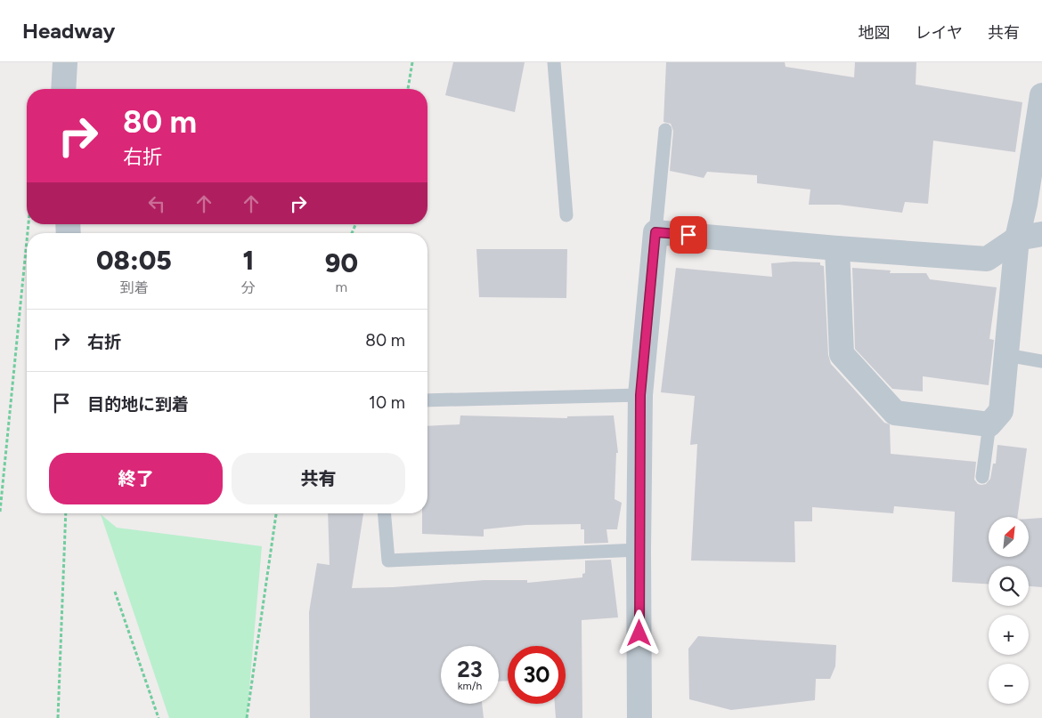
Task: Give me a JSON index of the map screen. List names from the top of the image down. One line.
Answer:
{"north":"top right","page":{"header":"Headway","nav":["地図","レイヤ","共有"],"turn":["80 m","右折"],"eta":["08:05","到着","1","分","90","m"],"list":[{"name":"右折","value":"80 m"},{"name":"目的地に到着","value":"10 m"}],"buttons":["終了","共有"],"map_buttons":["+","−"],"speed":"23 km/h","limit":"30"}}
